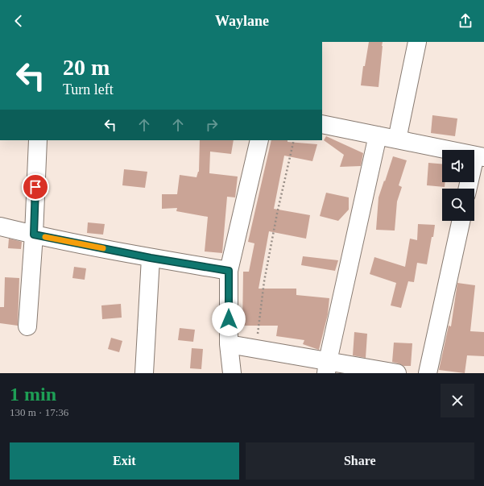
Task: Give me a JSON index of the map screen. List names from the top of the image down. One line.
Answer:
{"page":{"header":"Waylane","turn":["20 m","Turn left"],"heading":["1 min","130 m · 17:36"],"buttons":["Exit","Share"]}}
